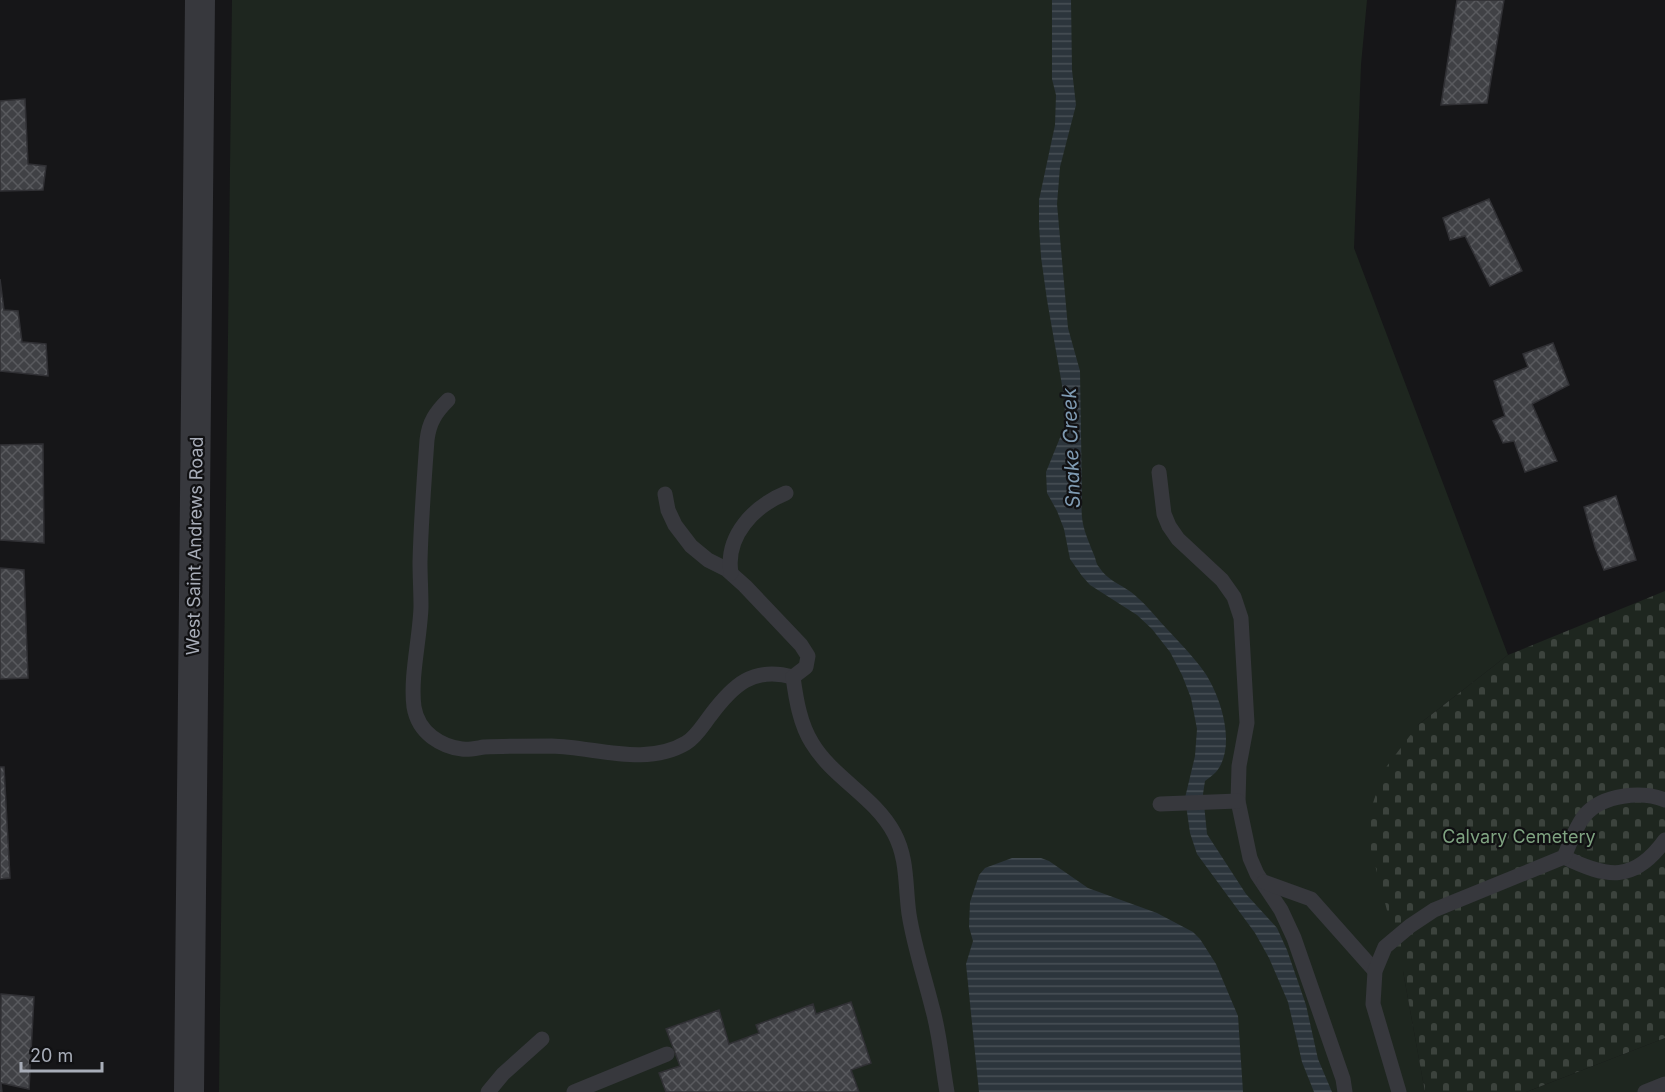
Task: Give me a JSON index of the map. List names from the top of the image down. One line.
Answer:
{"streets":{"street":["West Saint Andrews Road"]},"water":["Snake Creek"],"parks":["Calvary Cemetery"],"scale_bar":"20 m"}
